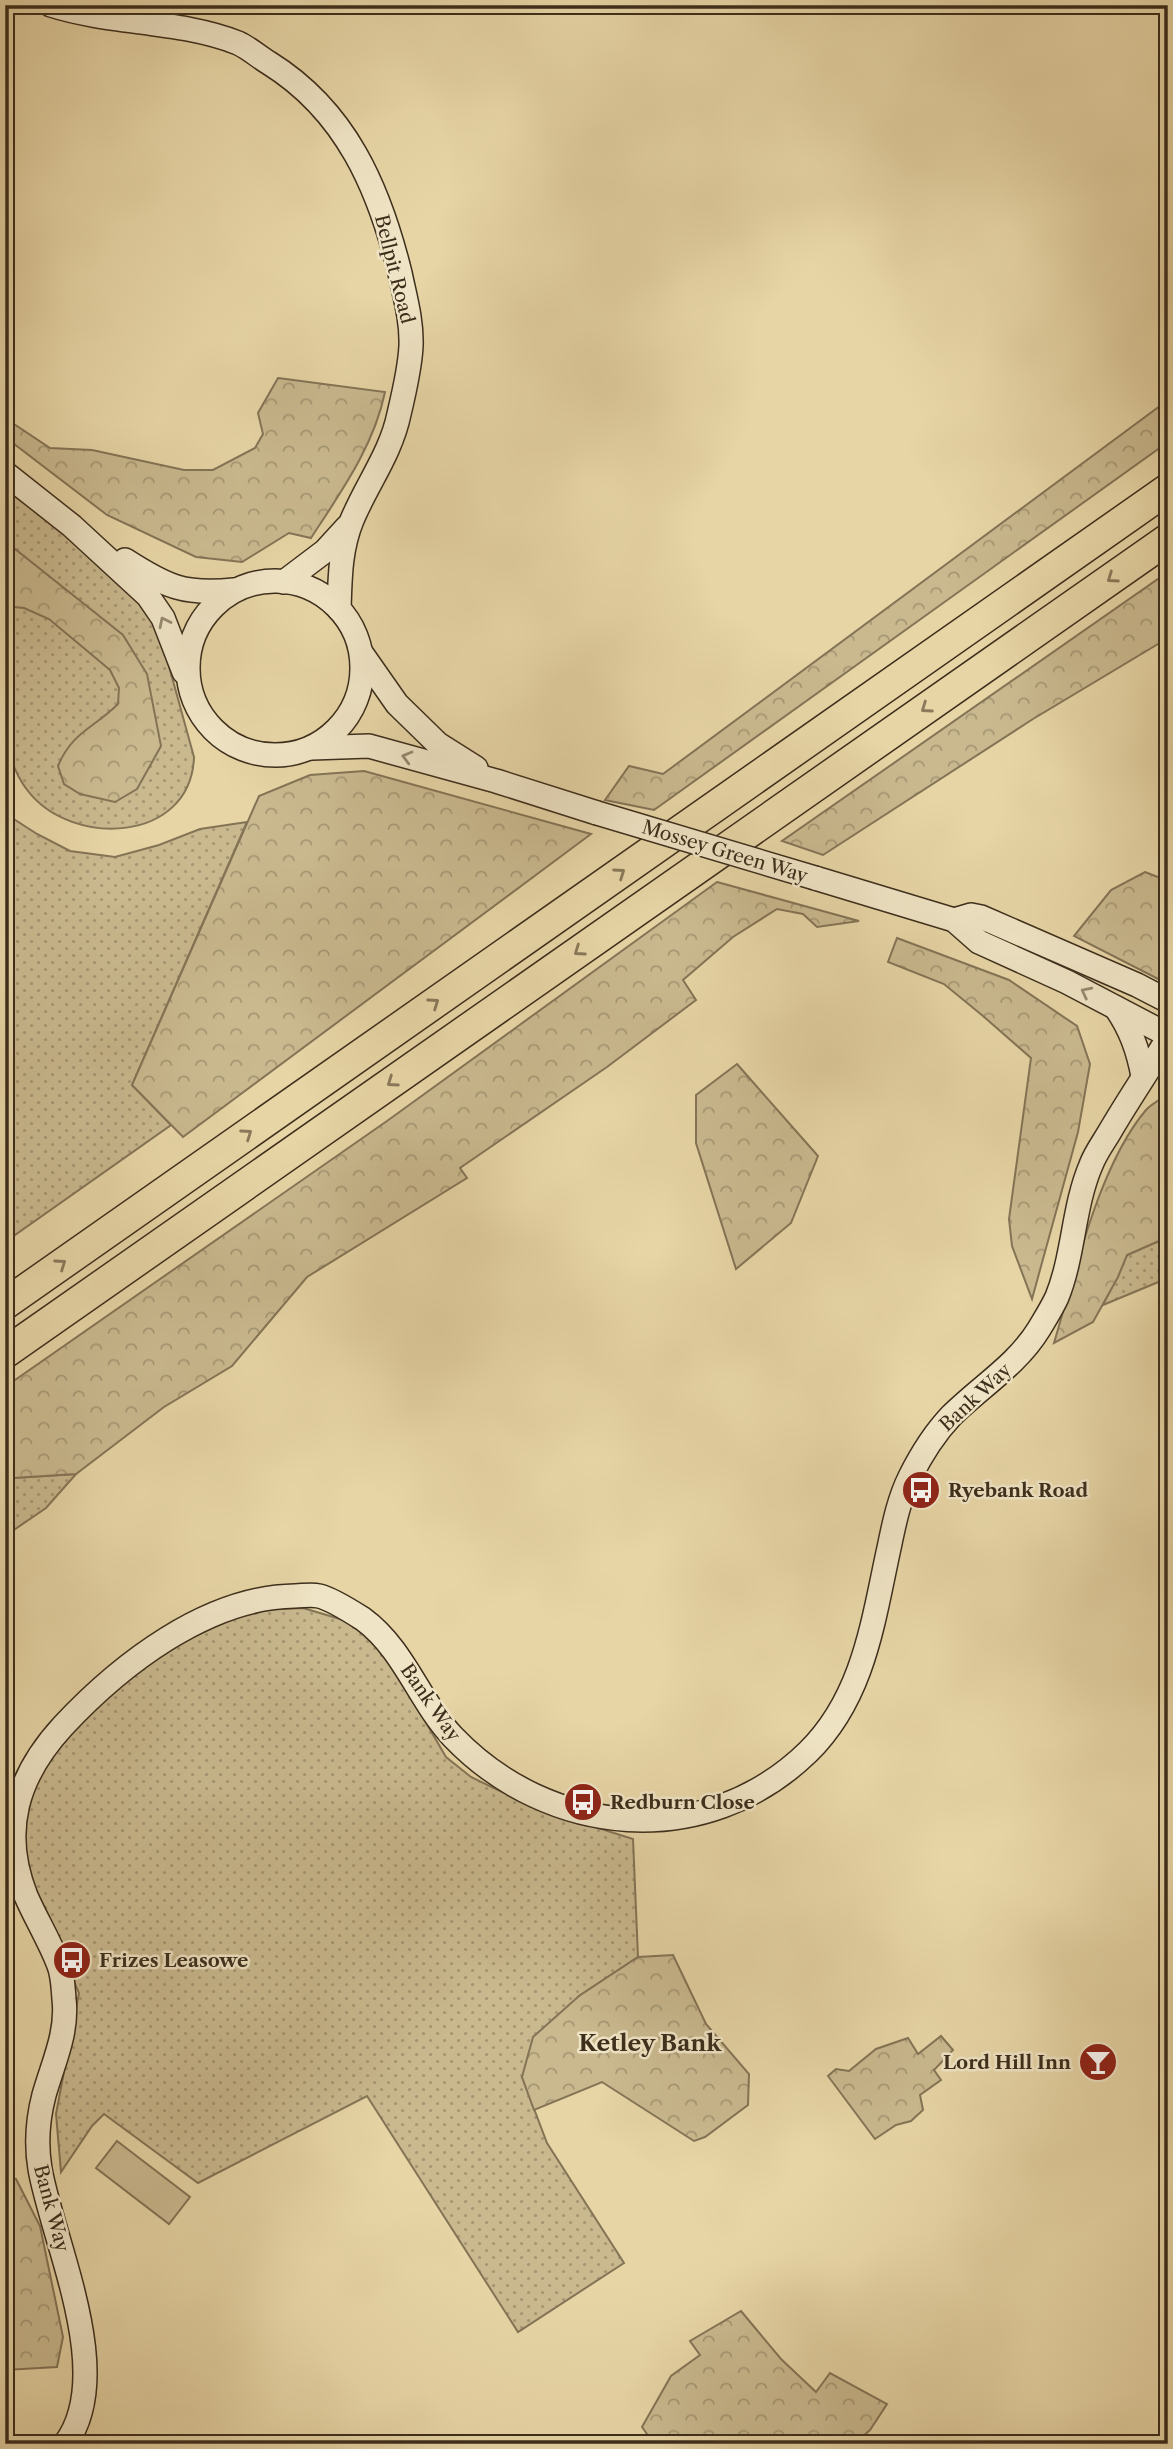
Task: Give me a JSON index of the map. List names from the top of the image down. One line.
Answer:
{"streets":{"street":["Bellpit Road","Mossey Green Way","Bank Way"]},"crossings":[["Bellpit Road","Mossey Green Way"],["Mossey Green Way","Bank Way"]],"districts":["Ketley Bank"],"places":{"bus stop":["Ryebank Road","Redburn Close","Frizes Leasowe"],"bar":["Lord Hill Inn"]}}
